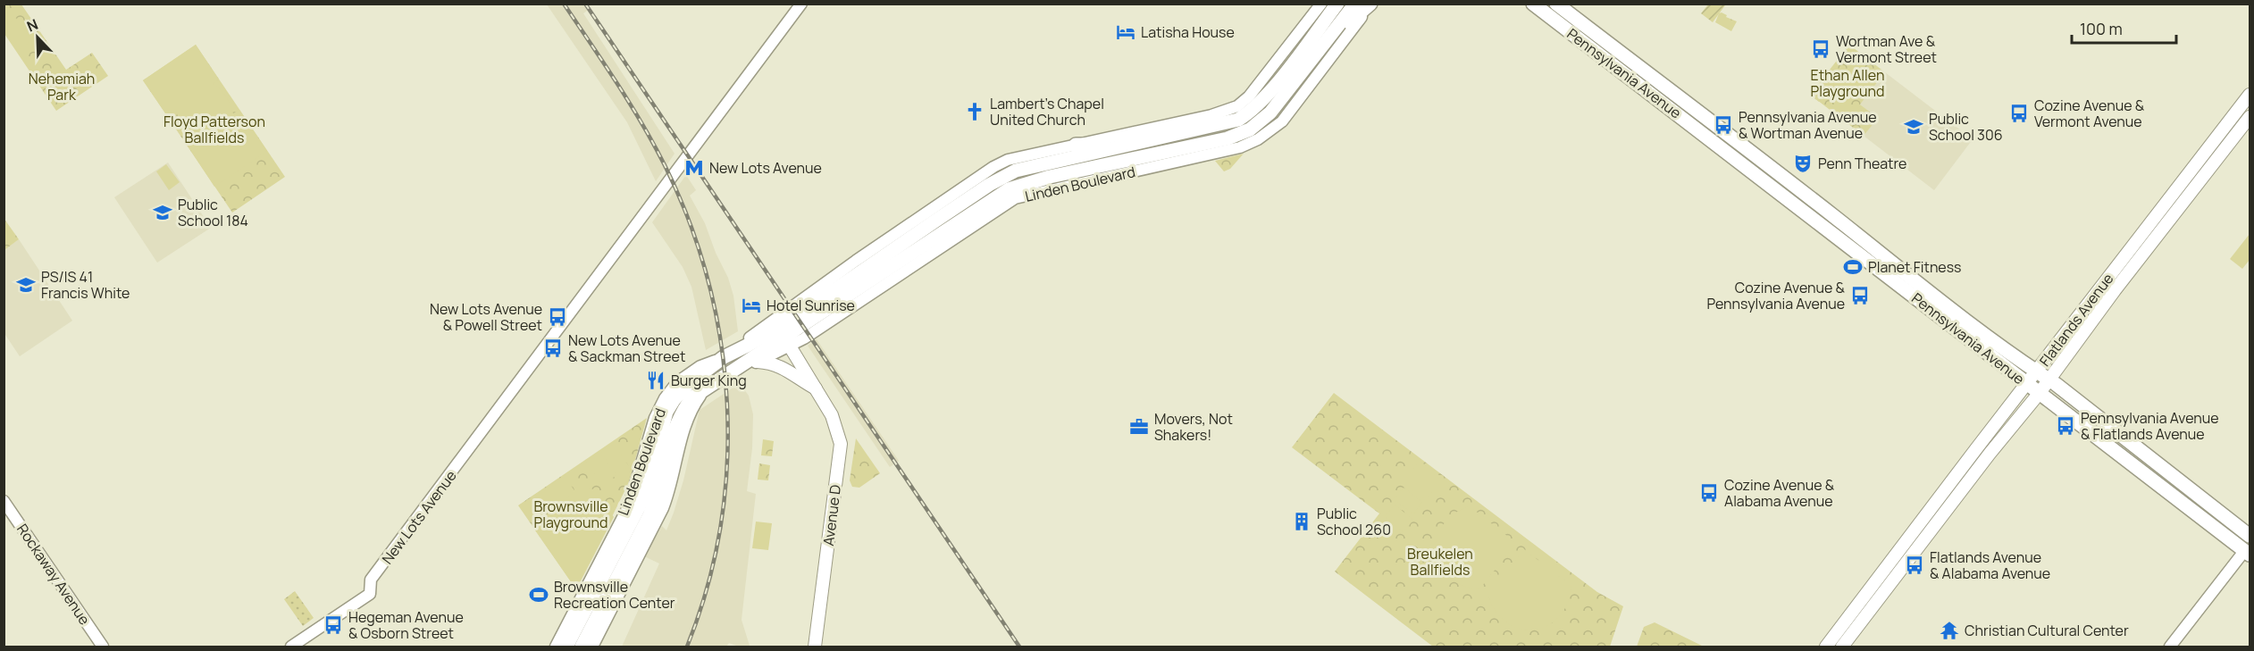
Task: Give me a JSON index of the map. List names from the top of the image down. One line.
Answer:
{"streets":{"main road":["Pennsylvania Avenue","Linden Boulevard","Flatlands Avenue","Avenue D"],"street":["New Lots Avenue","Rockaway Avenue"]},"crossings":[["Pennsylvania Avenue","Flatlands Avenue"],["Linden Boulevard","Avenue D"]],"parks":["Ethan Allen Playground","Nehemiah Park","Floyd Patterson Ballfields","Brownsville Playground","Breukelen Ballfields"],"places":{"hotel":["Latisha House","Hotel Sunrise"],"bus stop":["Wortman Ave & Vermont Street","Cozine Avenue & Vermont Avenue","Pennsylvania Avenue & Wortman Avenue","Cozine Avenue & Pennsylvania Avenue","New Lots Avenue & Powell Street","New Lots Avenue & Sackman Street","Pennsylvania Avenue & Flatlands Avenue","Cozine Avenue & Alabama Avenue","Flatlands Avenue & Alabama Avenue","Hegeman Avenue & Osborn Street"],"church":["Lambert's Chapel United Church"],"school or university":["Public School 306","Public School 184","PS/IS 41 Francis White"],"theatre":["Penn Theatre"],"metro station":["New Lots Avenue"],"sports":["Planet Fitness","Brownsville Recreation Center"],"restaurant":["Burger King"],"office":["Movers, Not Shakers!"],"building":["Public School 260"],"temple":["Christian Cultural Center"]},"scale_bar":"100 m","north":"top left"}
